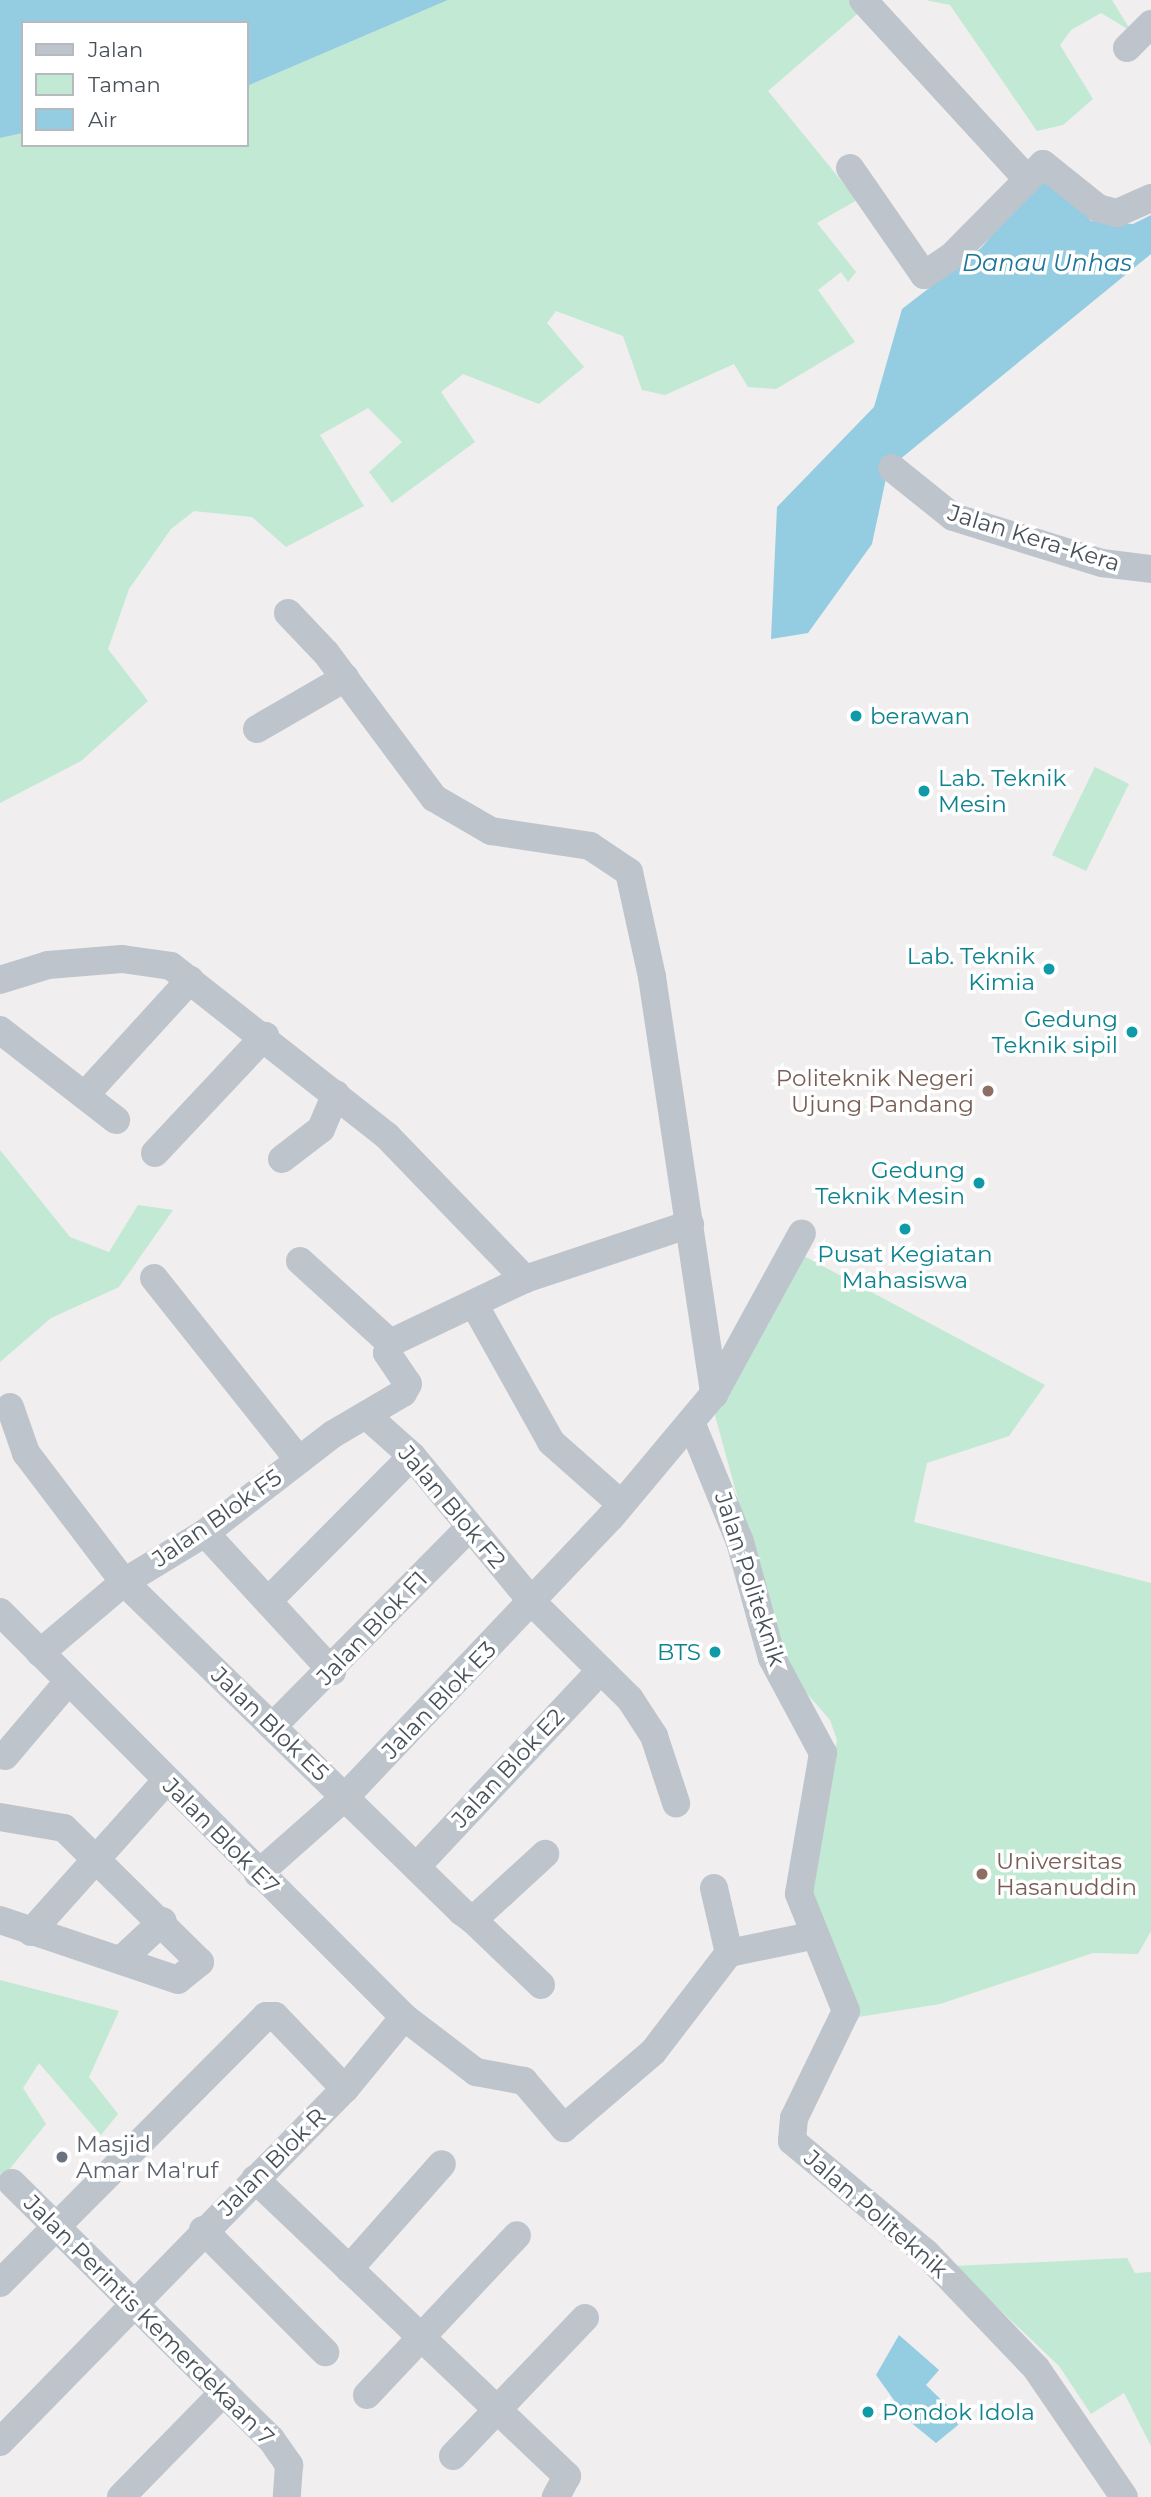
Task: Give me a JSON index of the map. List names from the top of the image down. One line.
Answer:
{"streets":{"street":["Jalan Kera-Kera","Jalan Blok F2","Jalan Blok F5","Jalan Politeknik","Jalan Blok F1","Jalan Blok E3","Jalan Blok E5","Jalan Blok E2","Jalan Blok E7","Jalan Blok R","Jalan Perintis Kemerdekaan 7"]},"crossings":[["Jalan Blok F2","Jalan Blok F5"],["Jalan Blok F2","Jalan Blok F1"],["Jalan Blok F2","Jalan Blok E3"],["Jalan Blok F2","Jalan Blok E2"],["Jalan Blok F5","Jalan Blok E5"],["Jalan Blok F5","Jalan Blok E7"],["Jalan Politeknik","Jalan Blok E3"],["Jalan Blok F1","Jalan Blok E5"],["Jalan Blok E3","Jalan Blok E5"],["Jalan Blok E3","Jalan Blok E7"],["Jalan Blok E5","Jalan Blok E2"],["Jalan Blok E7","Jalan Blok R"],["Jalan Blok R","Jalan Perintis Kemerdekaan 7"]],"water":["Danau Unhas"],"places":["berawan","Lab. Teknik Mesin","Lab. Teknik Kimia","Gedung Teknik sipil","Politeknik Negeri Ujung Pandang","Gedung Teknik Mesin","Pusat Kegiatan Mahasiswa","BTS","Universitas Hasanuddin","Masjid Amar Ma'ruf","Pondok Idola"],"legend":["Jalan","Taman","Air"]}
